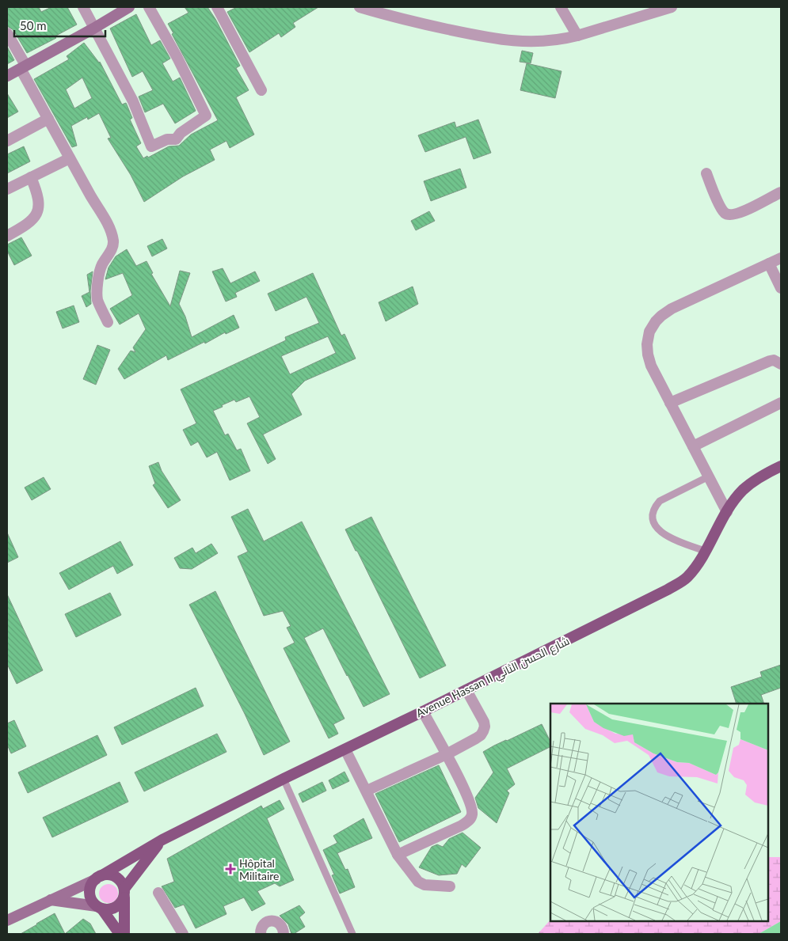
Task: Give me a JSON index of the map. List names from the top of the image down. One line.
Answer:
{"streets":{"main road":["Avenue Hassan II شارع الحسن الثاني"]},"places":{"health":["Hôpital Militaire"]},"scale_bar":"50 m"}
